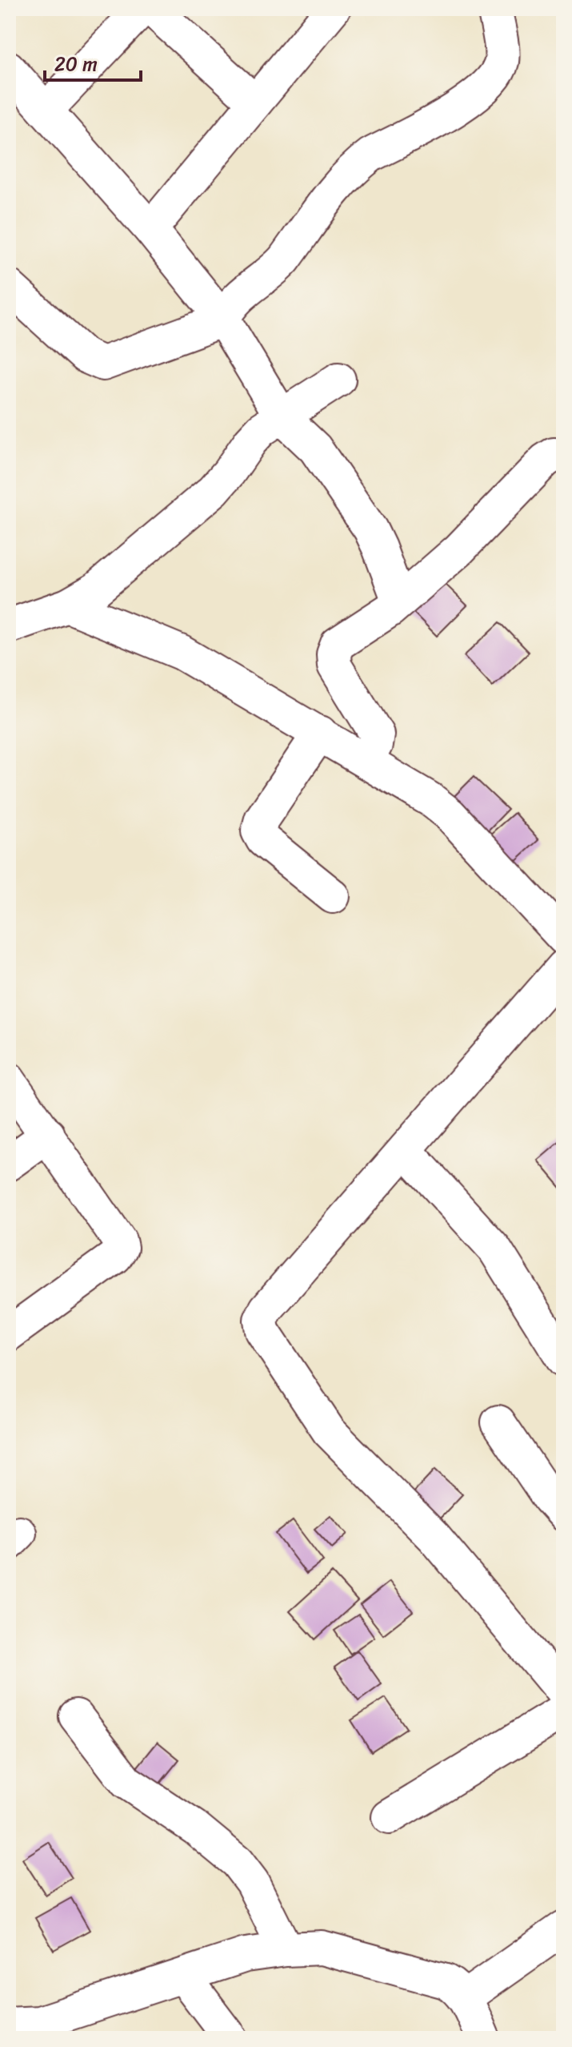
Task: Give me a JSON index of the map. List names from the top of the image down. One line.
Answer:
{"scale_bar":"20 m"}
